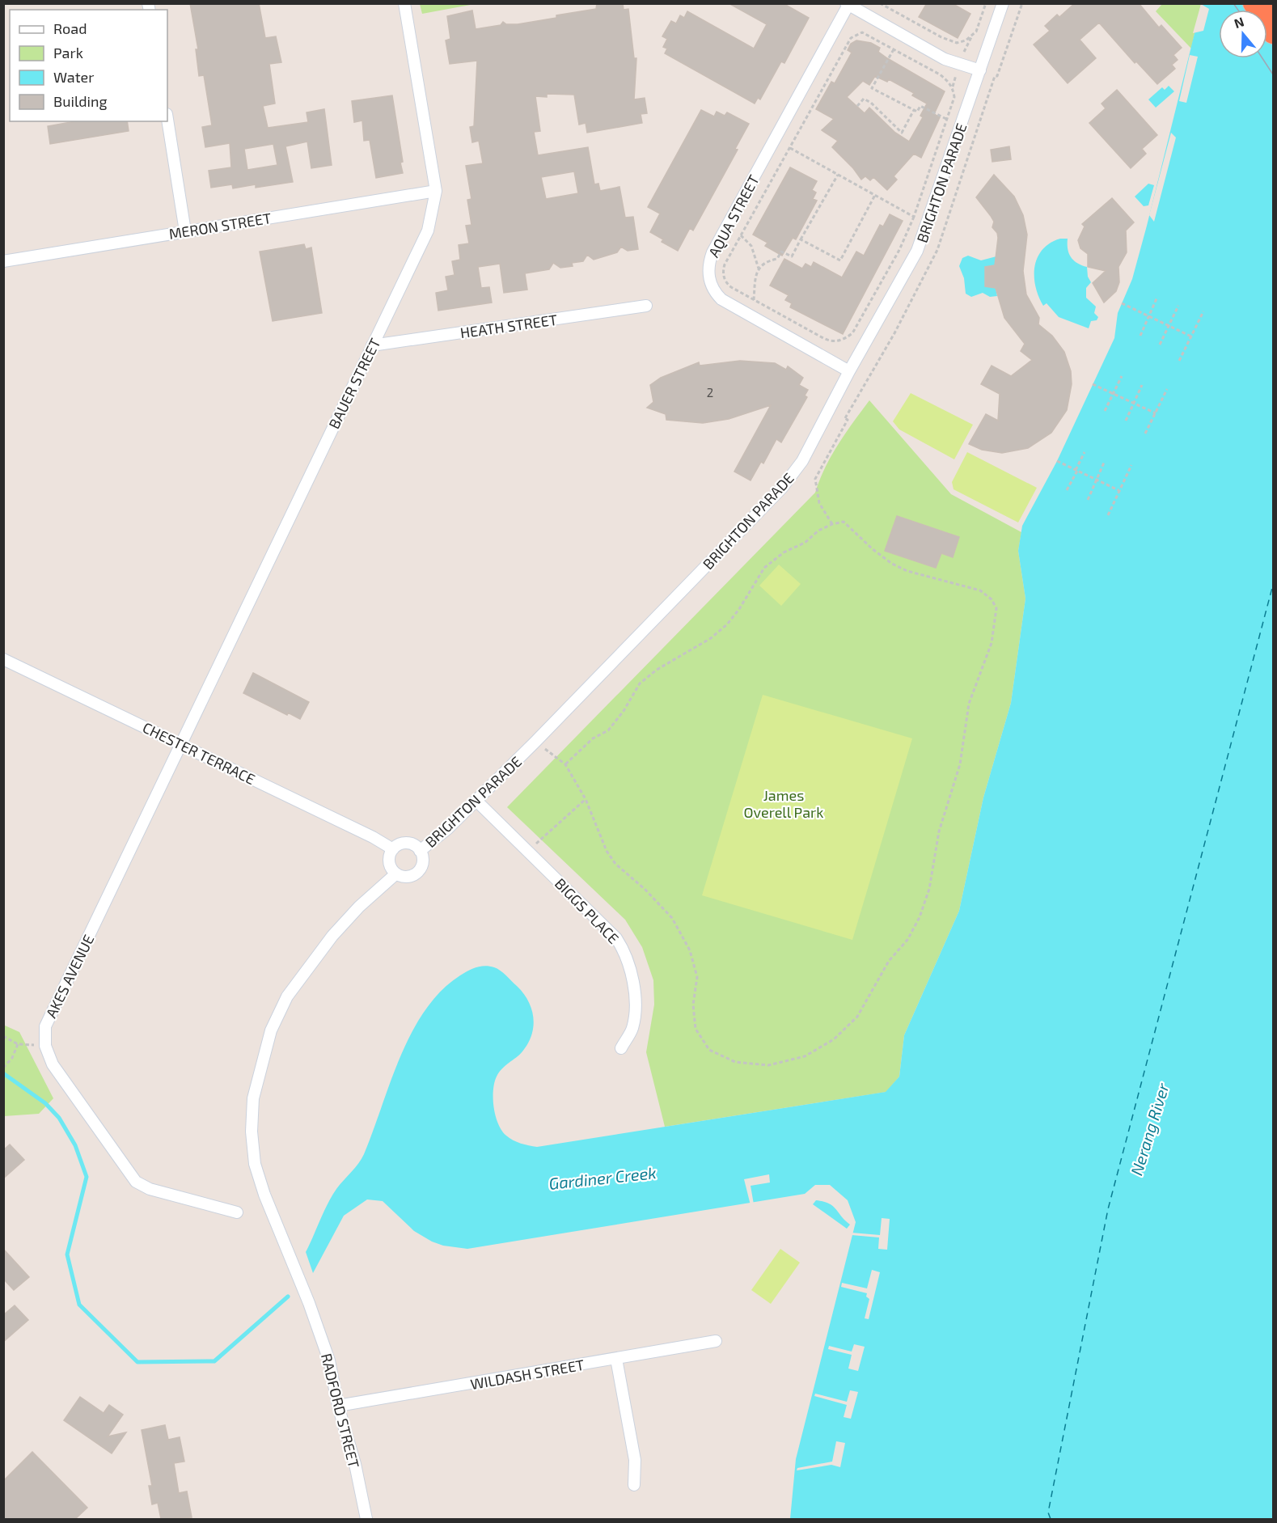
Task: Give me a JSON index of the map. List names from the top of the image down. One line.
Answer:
{"streets":{"street":["BRIGHTON PARADE","AQUA STREET","MERON STREET","HEATH STREET","BAUER STREET","CHESTER TERRACE","BIGGS PLACE","AKES AVENUE","WILDASH STREET","RADFORD STREET"]},"crossings":[["BRIGHTON PARADE","AQUA STREET"],["BRIGHTON PARADE","CHESTER TERRACE"],["BRIGHTON PARADE","BIGGS PLACE"],["BRIGHTON PARADE","RADFORD STREET"],["MERON STREET","BAUER STREET"],["HEATH STREET","BAUER STREET"],["BAUER STREET","CHESTER TERRACE"],["BAUER STREET","AKES AVENUE"],["CHESTER TERRACE","AKES AVENUE"],["CHESTER TERRACE","RADFORD STREET"],["WILDASH STREET","RADFORD STREET"]],"water":["Nerang River","Gardiner Creek"],"parks":["James Overell Park"],"house_numbers":["2"],"legend":["Road","Park","Water","Building"],"north":"top"}
